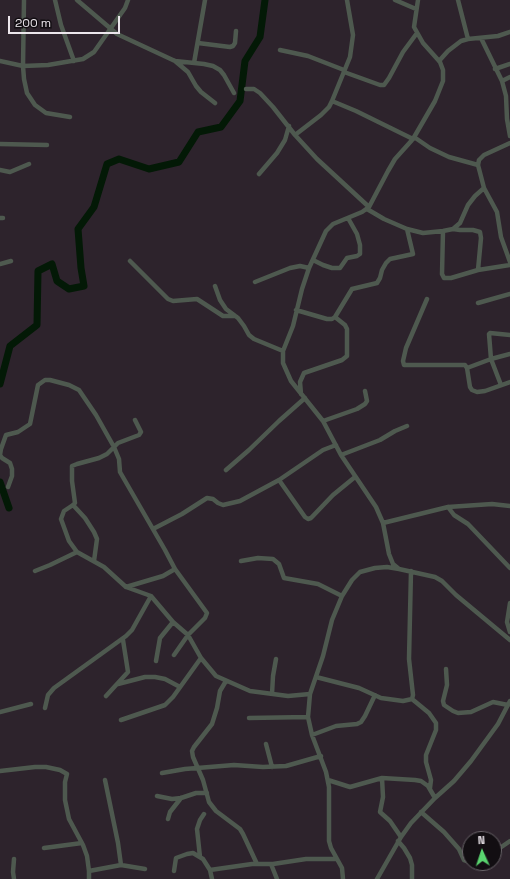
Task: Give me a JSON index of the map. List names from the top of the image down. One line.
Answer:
{"scale_bar":"200 m","north":"top"}
